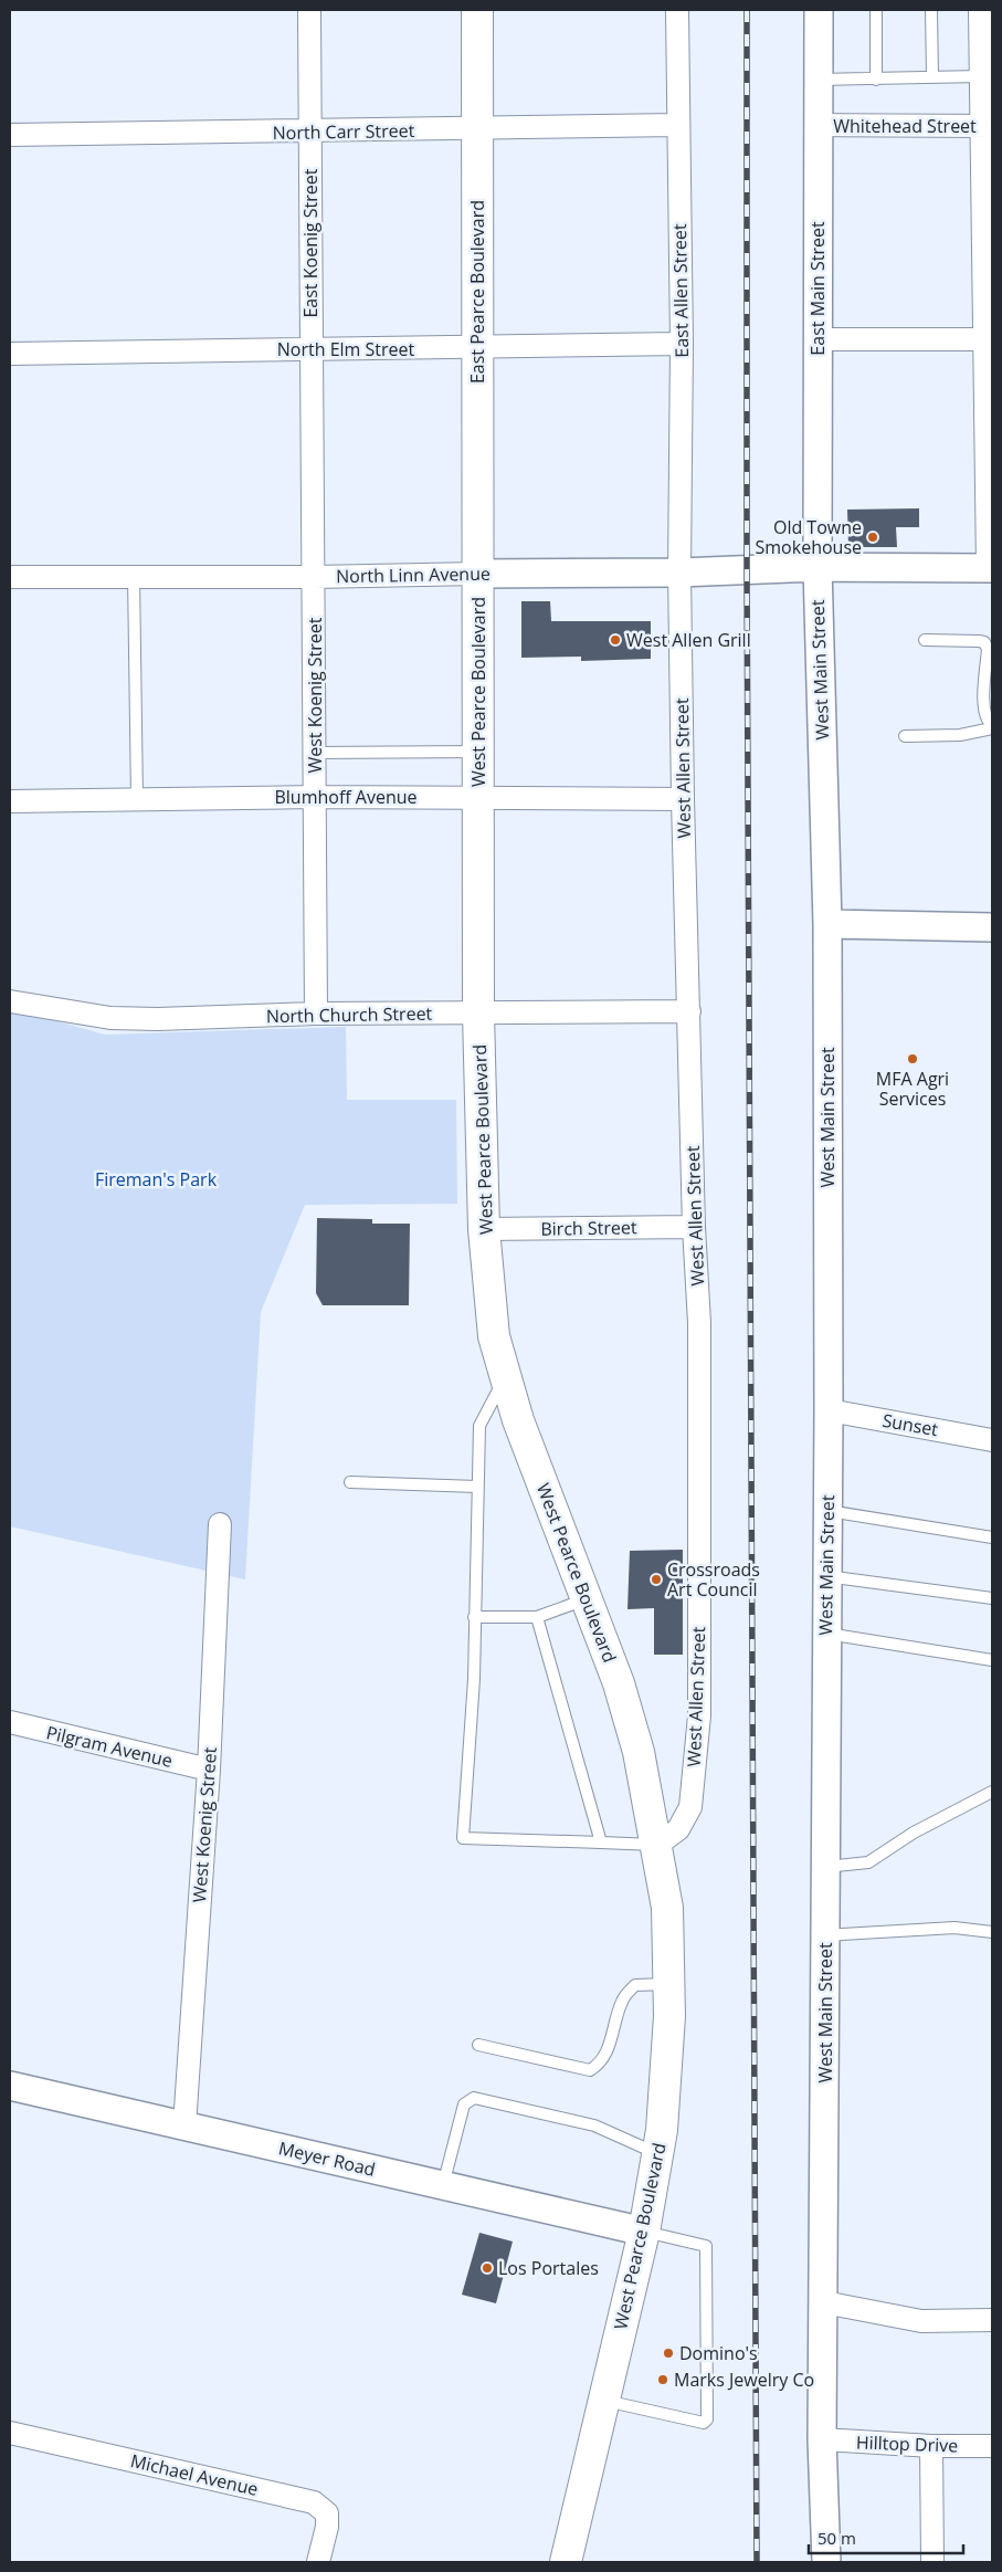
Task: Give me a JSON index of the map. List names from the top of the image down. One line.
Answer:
{"streets":{"main road":["East Pearce Boulevard","West Pearce Boulevard"],"street":["Whitehead Street","North Carr Street","East Koenig Street","East Main Street","East Allen Street","North Elm Street","North Linn Avenue","West Main Street","West Koenig Street","West Allen Street","Blumhoff Avenue","North Church Street","Birch Street","Sunset","Pilgram Avenue","Meyer Road","Hilltop Drive","Michael Avenue"]},"crossings":[["Whitehead Street","East Main Street"],["North Carr Street","East Koenig Street"],["North Carr Street","East Allen Street"],["North Carr Street","East Pearce Boulevard"],["East Koenig Street","North Elm Street"],["East Koenig Street","North Linn Avenue"],["East Koenig Street","West Koenig Street"],["East Main Street","North Linn Avenue"],["East Main Street","West Main Street"],["East Allen Street","North Elm Street"],["East Allen Street","North Linn Avenue"],["East Allen Street","West Allen Street"],["East Pearce Boulevard","North Elm Street"],["East Pearce Boulevard","North Linn Avenue"],["East Pearce Boulevard","West Pearce Boulevard"],["North Linn Avenue","West Main Street"],["North Linn Avenue","West Pearce Boulevard"],["North Linn Avenue","West Koenig Street"],["North Linn Avenue","West Allen Street"],["West Main Street","Sunset"],["West Main Street","Hilltop Drive"],["West Pearce Boulevard","West Allen Street"],["West Pearce Boulevard","Blumhoff Avenue"],["West Pearce Boulevard","North Church Street"],["West Pearce Boulevard","Birch Street"],["West Pearce Boulevard","Meyer Road"],["West Koenig Street","Blumhoff Avenue"],["West Koenig Street","North Church Street"],["West Koenig Street","Pilgram Avenue"],["West Koenig Street","Meyer Road"],["West Allen Street","Blumhoff Avenue"],["West Allen Street","North Church Street"],["West Allen Street","Birch Street"]],"parks":["Fireman's Park"],"places":["Old Towne Smokehouse","West Allen Grill","MFA Agri Services","Crossroads Art Council","Los Portales","Domino's","Marks Jewelry Co"],"scale_bar":"50 m"}
